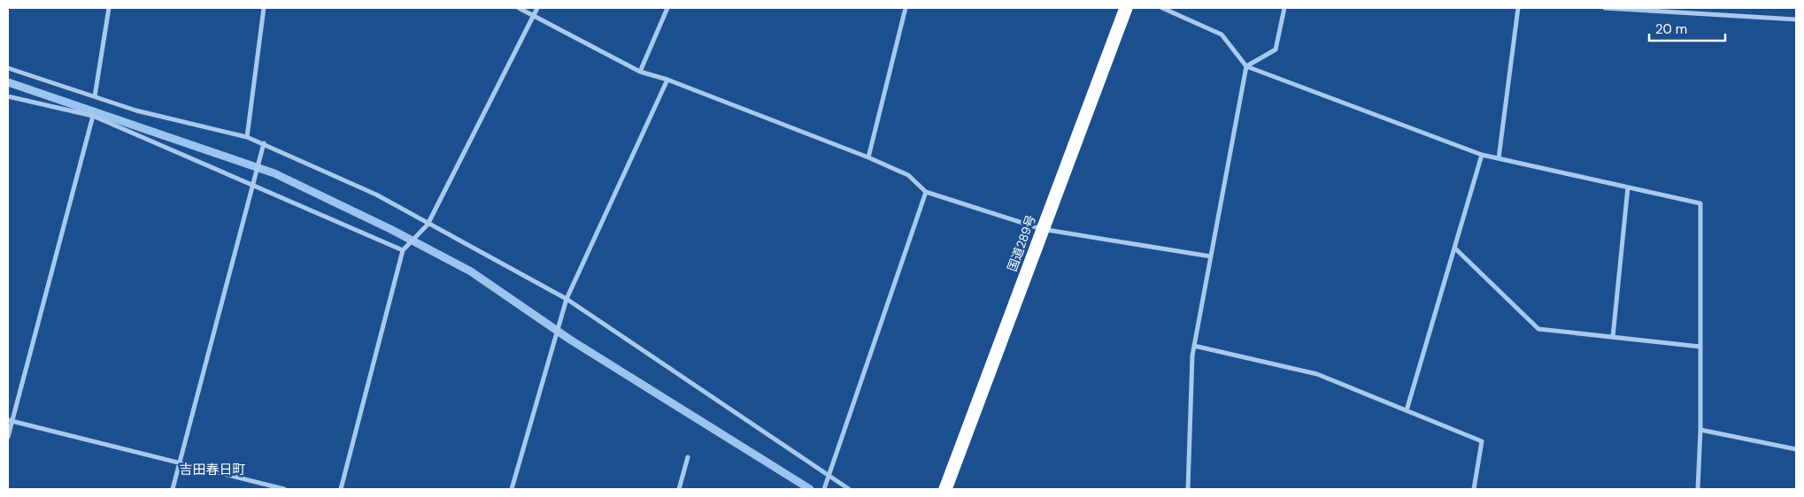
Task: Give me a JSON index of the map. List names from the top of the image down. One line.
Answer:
{"streets":{"highway":["国道289号"]},"districts":["吉田春日町"],"scale_bar":"20 m"}
